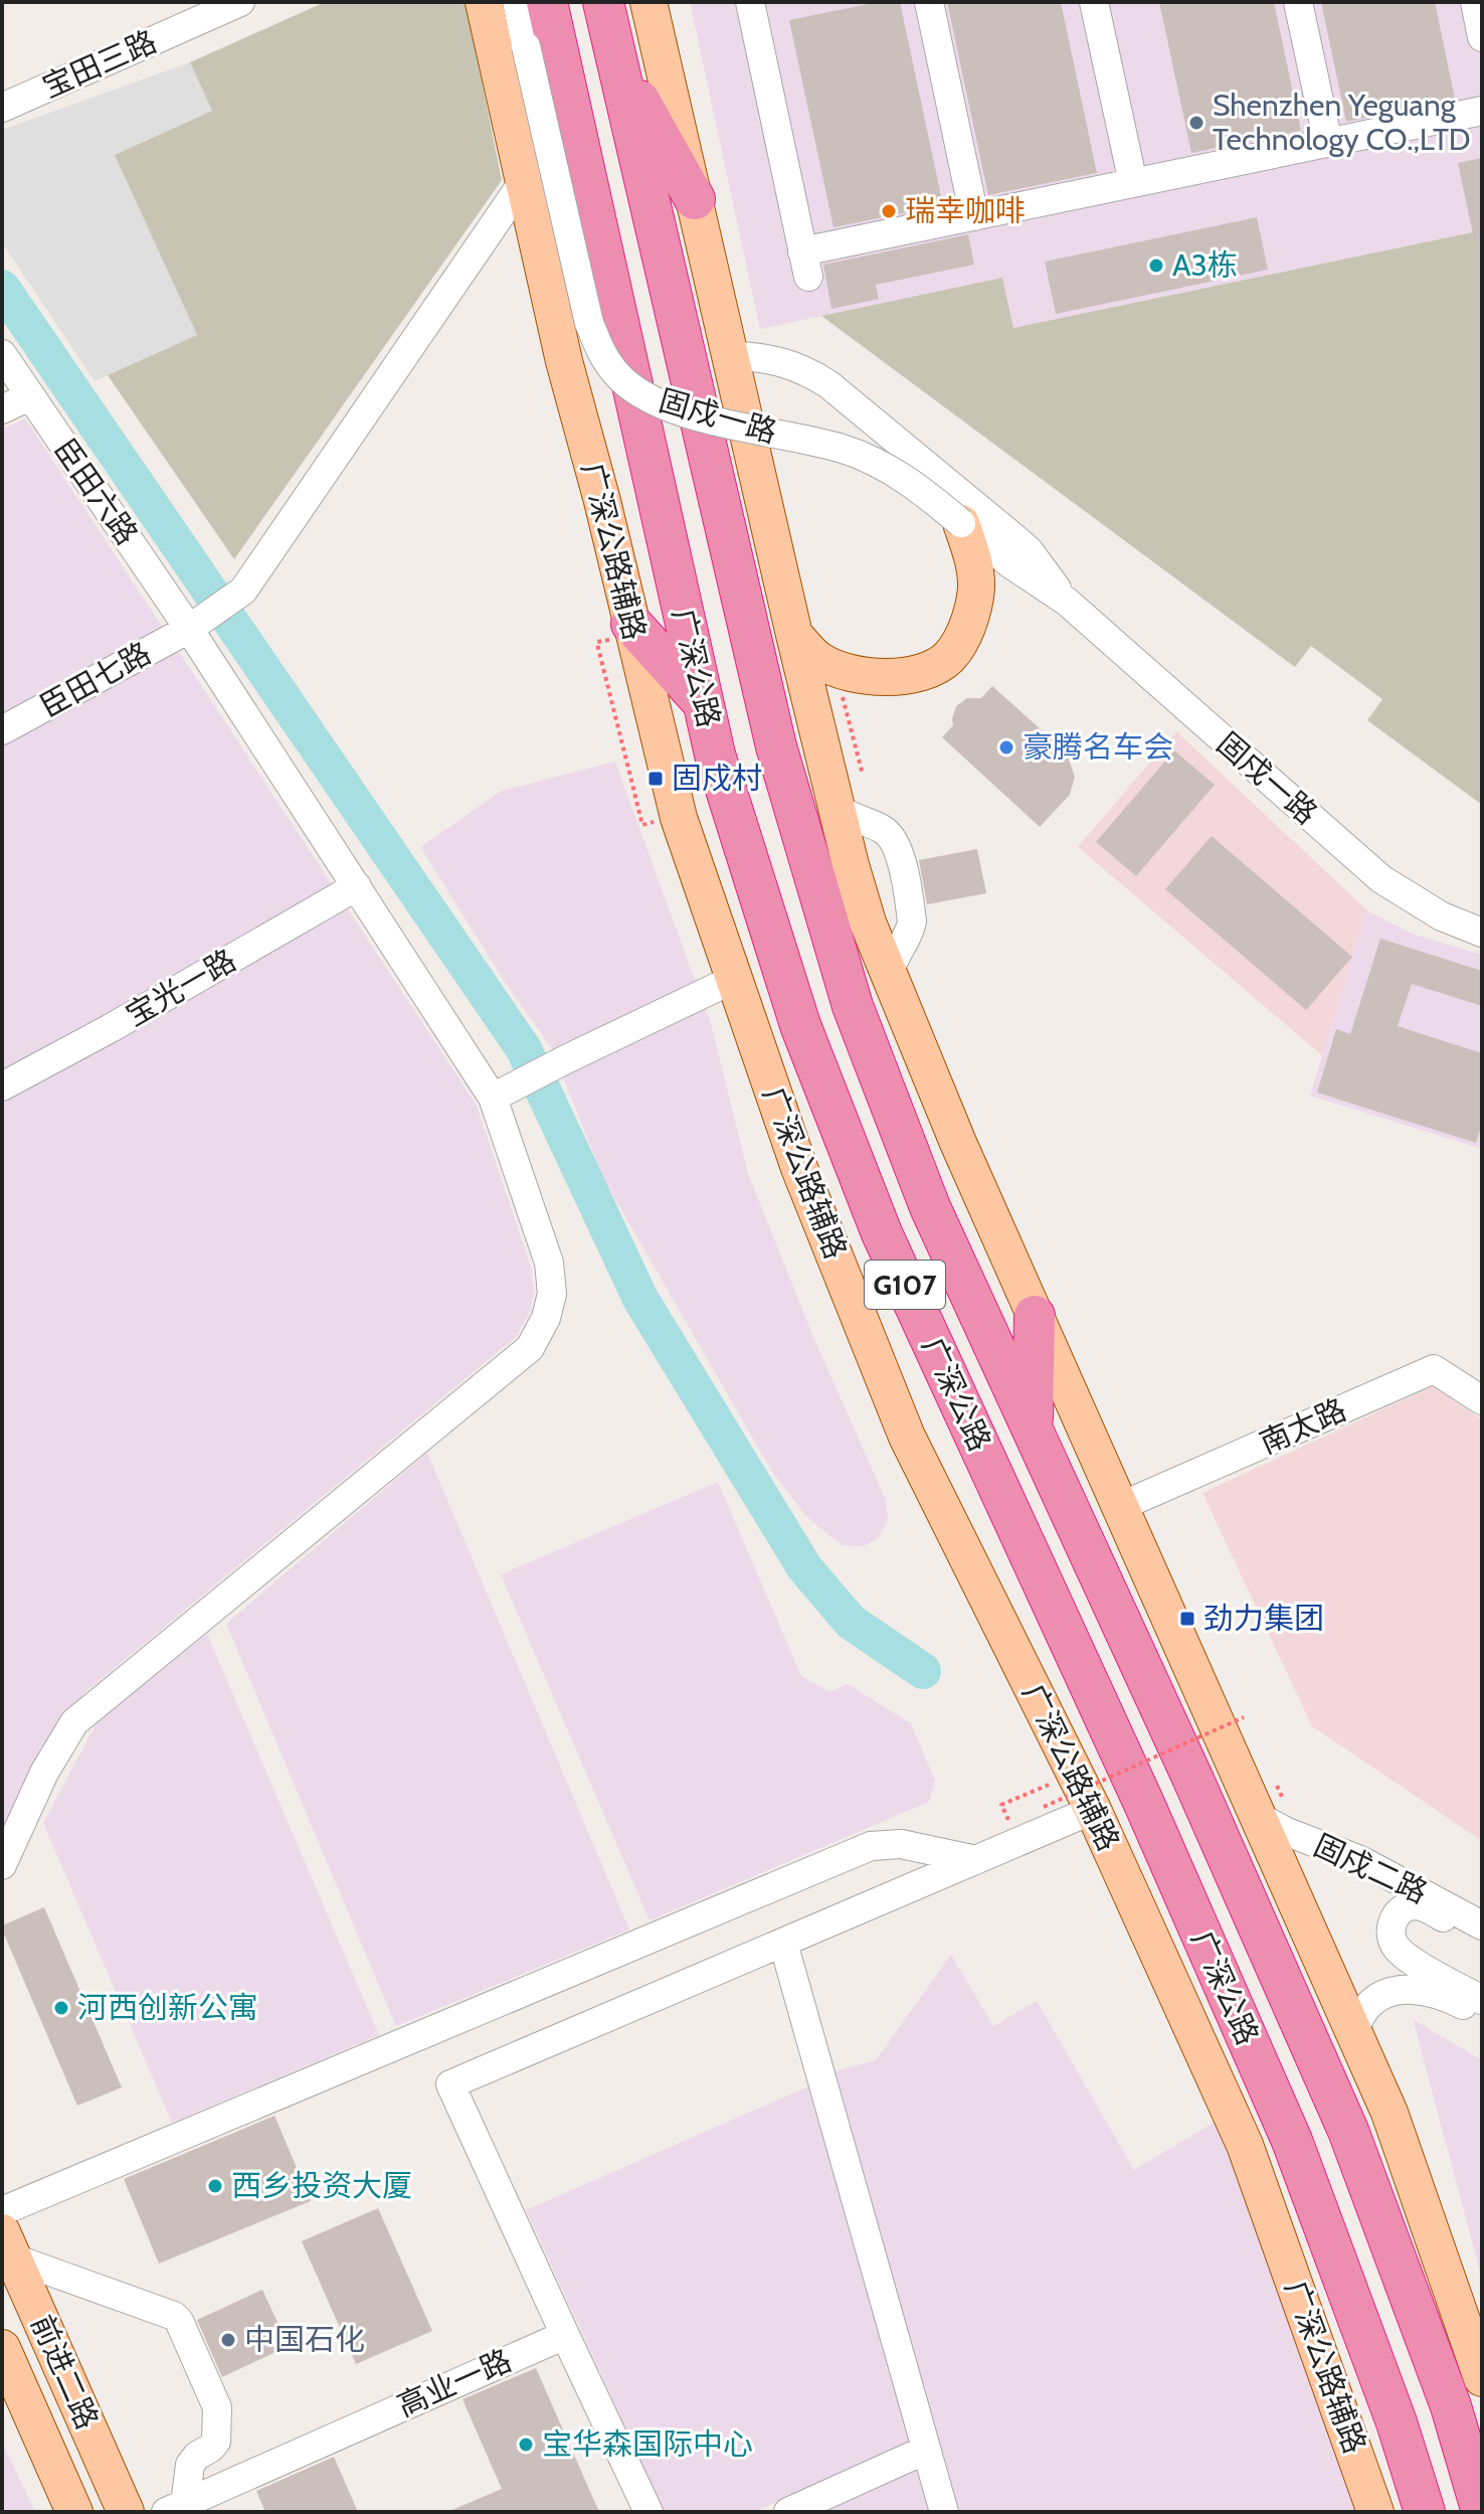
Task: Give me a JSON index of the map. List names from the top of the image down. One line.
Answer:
{"streets":{"highway":["广深公路","G107"],"main road":["广深公路辅路","前进二路"],"street":["宝田三路","固戍一路","臣田六路","臣田七路","宝光一路","南太路","固戍二路","高业一路"]},"crossings":[["臣田六路","臣田七路"],["臣田六路","宝光一路"],["广深公路辅路","臣田七路"]],"places":{"other":["Shenzhen Yeguang Technology CO.,LTD","瑞幸咖啡","A3栋","豪腾名车会","河西创新公寓","西乡投资大厦","中国石化","宝华森国际中心"],"transit":["固戍村","劲力集团"]}}
